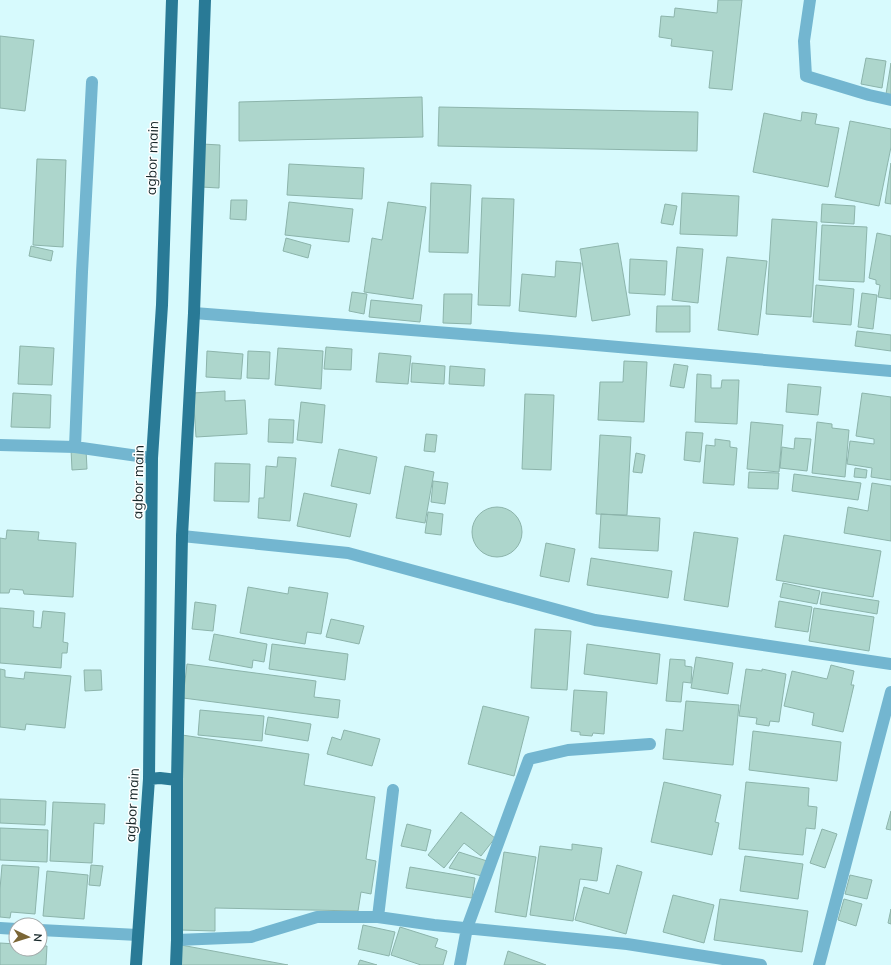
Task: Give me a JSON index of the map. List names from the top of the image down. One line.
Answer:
{"streets":{"main road":["agbor main"]},"north":"right"}
